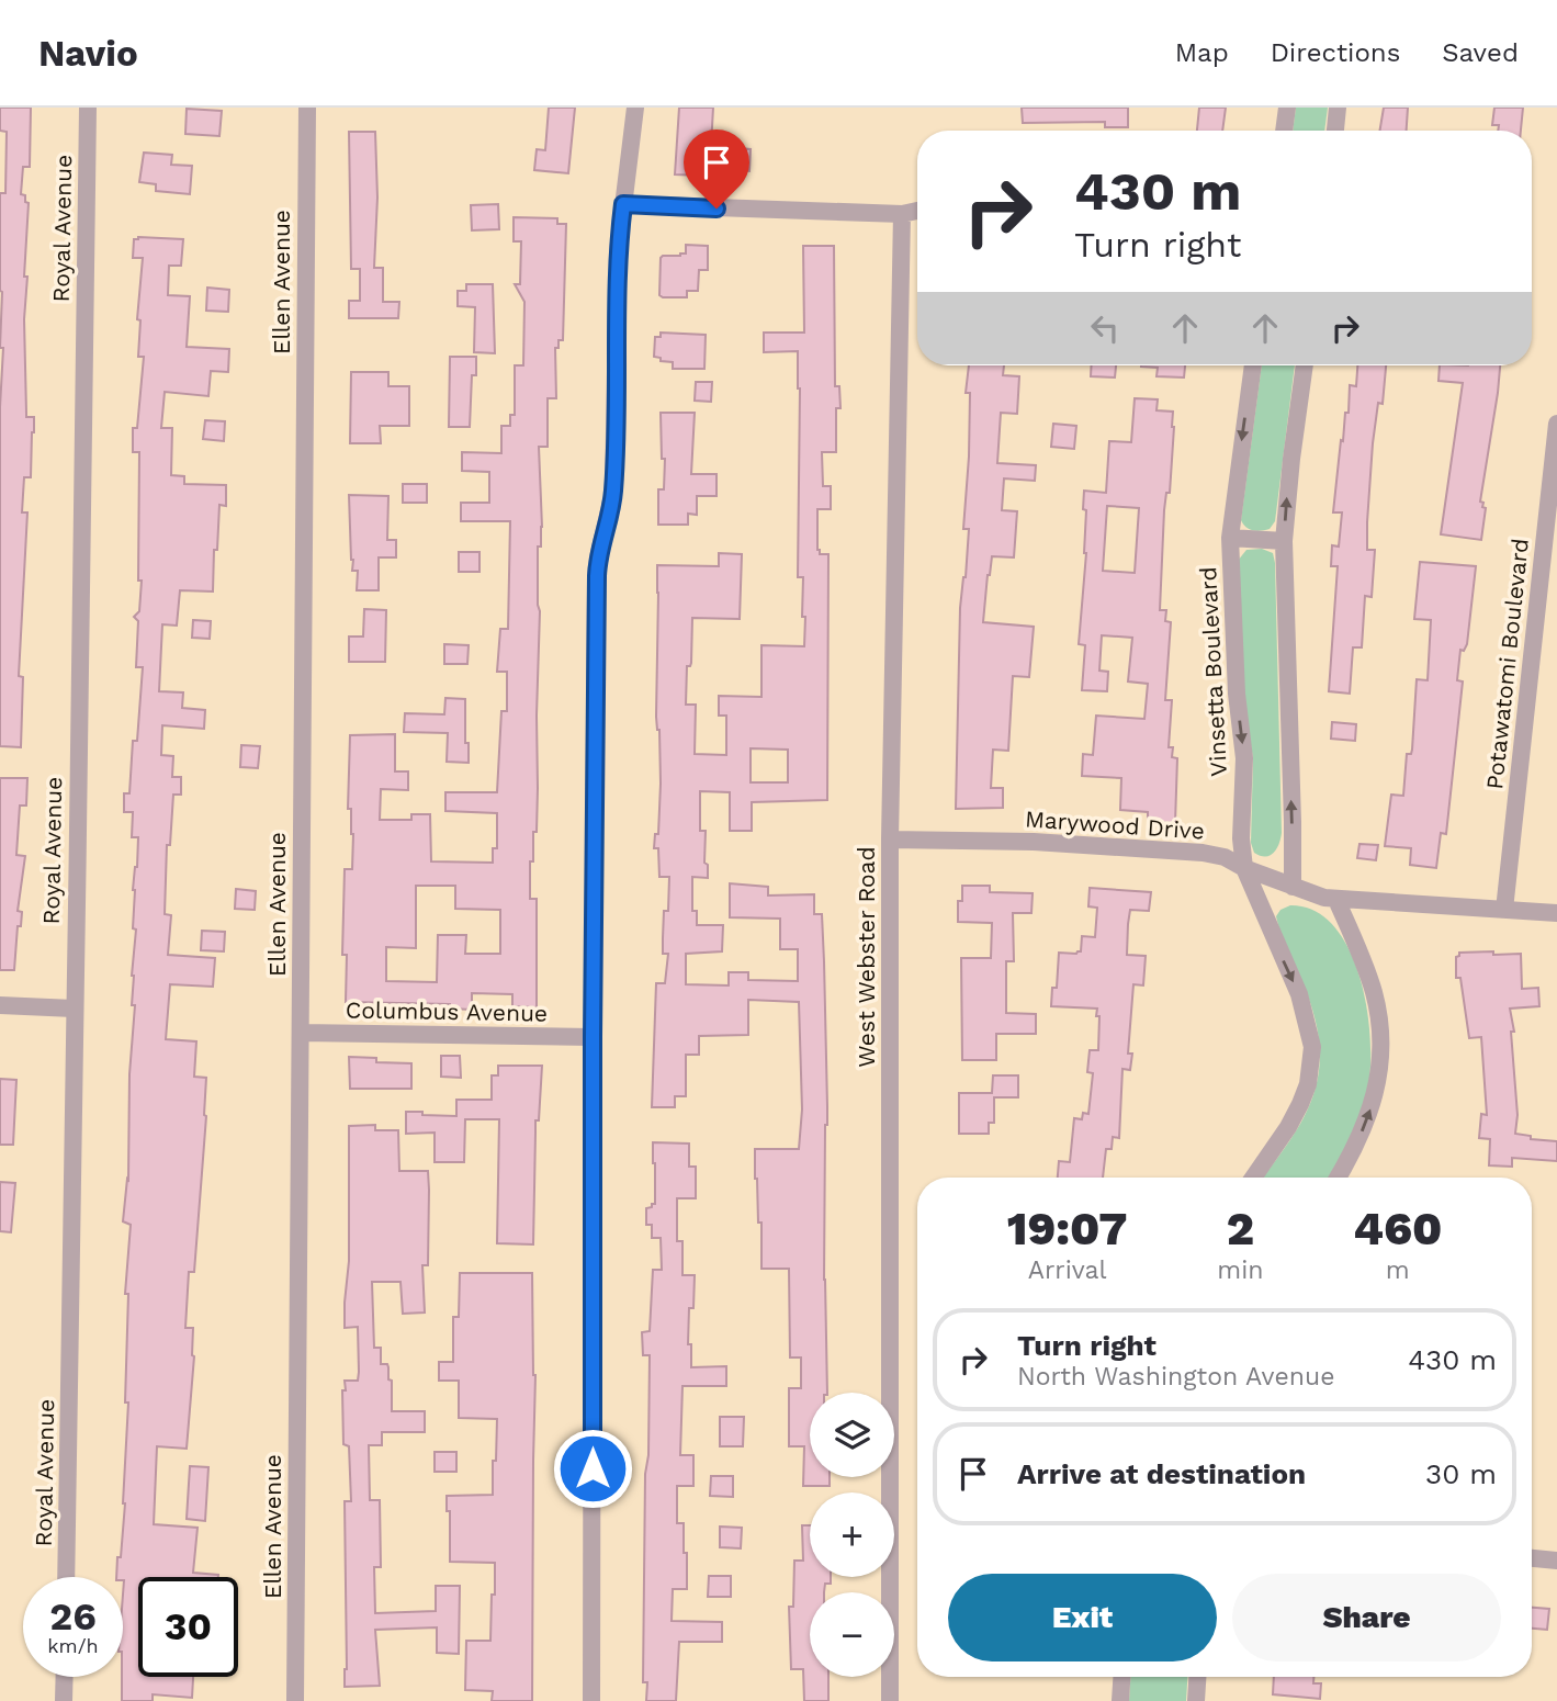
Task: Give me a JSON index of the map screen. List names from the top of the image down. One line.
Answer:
{"streets":{"street":["Royal Avenue","Ellen Avenue","Potawatomi Boulevard","Vinsetta Boulevard","Marywood Drive","West Webster Road","Columbus Avenue"]},"crossings":[["Ellen Avenue","Columbus Avenue"],["Potawatomi Boulevard","Marywood Drive"],["Vinsetta Boulevard","Marywood Drive"],["Marywood Drive","West Webster Road"]],"page":{"header":"Navio","nav":["Map","Directions","Saved"],"turn":["430 m","Turn right"],"eta":["19:07","Arrival","2","min","460","m"],"list":[{"name":"Turn right","note":"North Washington Avenue","value":"430 m"},{"name":"Arrive at destination","value":"30 m"}],"map_buttons":["+","−"],"buttons":["Exit","Share"],"speed":"26 km/h","limit":"30"}}
